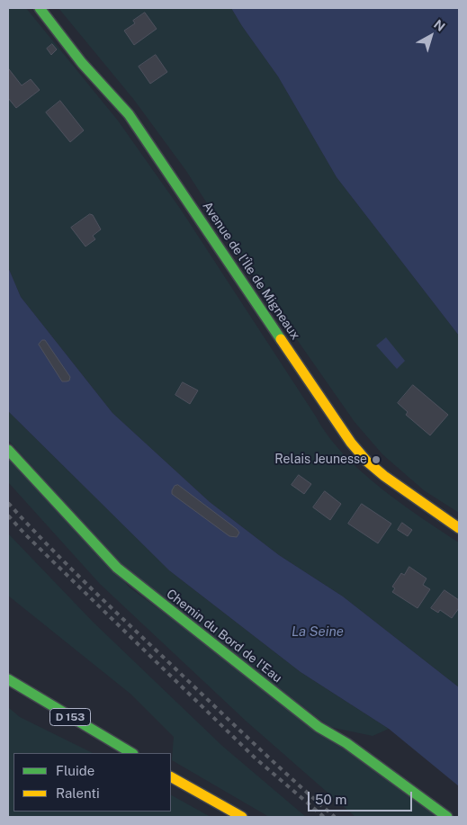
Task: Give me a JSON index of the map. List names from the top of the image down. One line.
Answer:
{"streets":{"street":["Avenue de l'Île de Migneaux","Chemin du Bord de l'Eau","D 153"]},"water":["La Seine"],"places":["Relais Jeunesse"],"legend":["Fluide","Ralenti"],"scale_bar":"50 m","north":"top right"}
